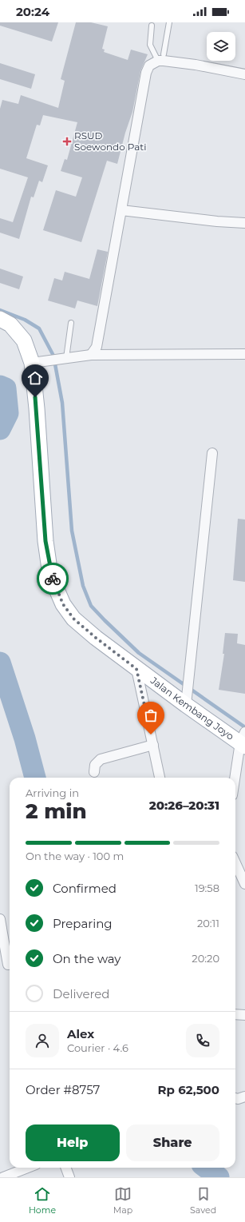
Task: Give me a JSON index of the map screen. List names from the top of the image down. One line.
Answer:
{"streets":{"main road":["Jalan Kembang Joyo"]},"places":{"health":["RSUD Soewondo Pati"]},"page":{"status":"20:24","heading":["2 min","Arriving in","20:26–20:31"],"panel":["Alex","Courier · 4.6","Order #8757","Rp 62,500"],"bar":"On the way · 100 m","list":[["Confirmed","19:58"],["Preparing","20:11"],["On the way","20:20"],"Delivered"],"buttons":["Help","Share"],"tabs":["Home","Map","Saved"]}}
